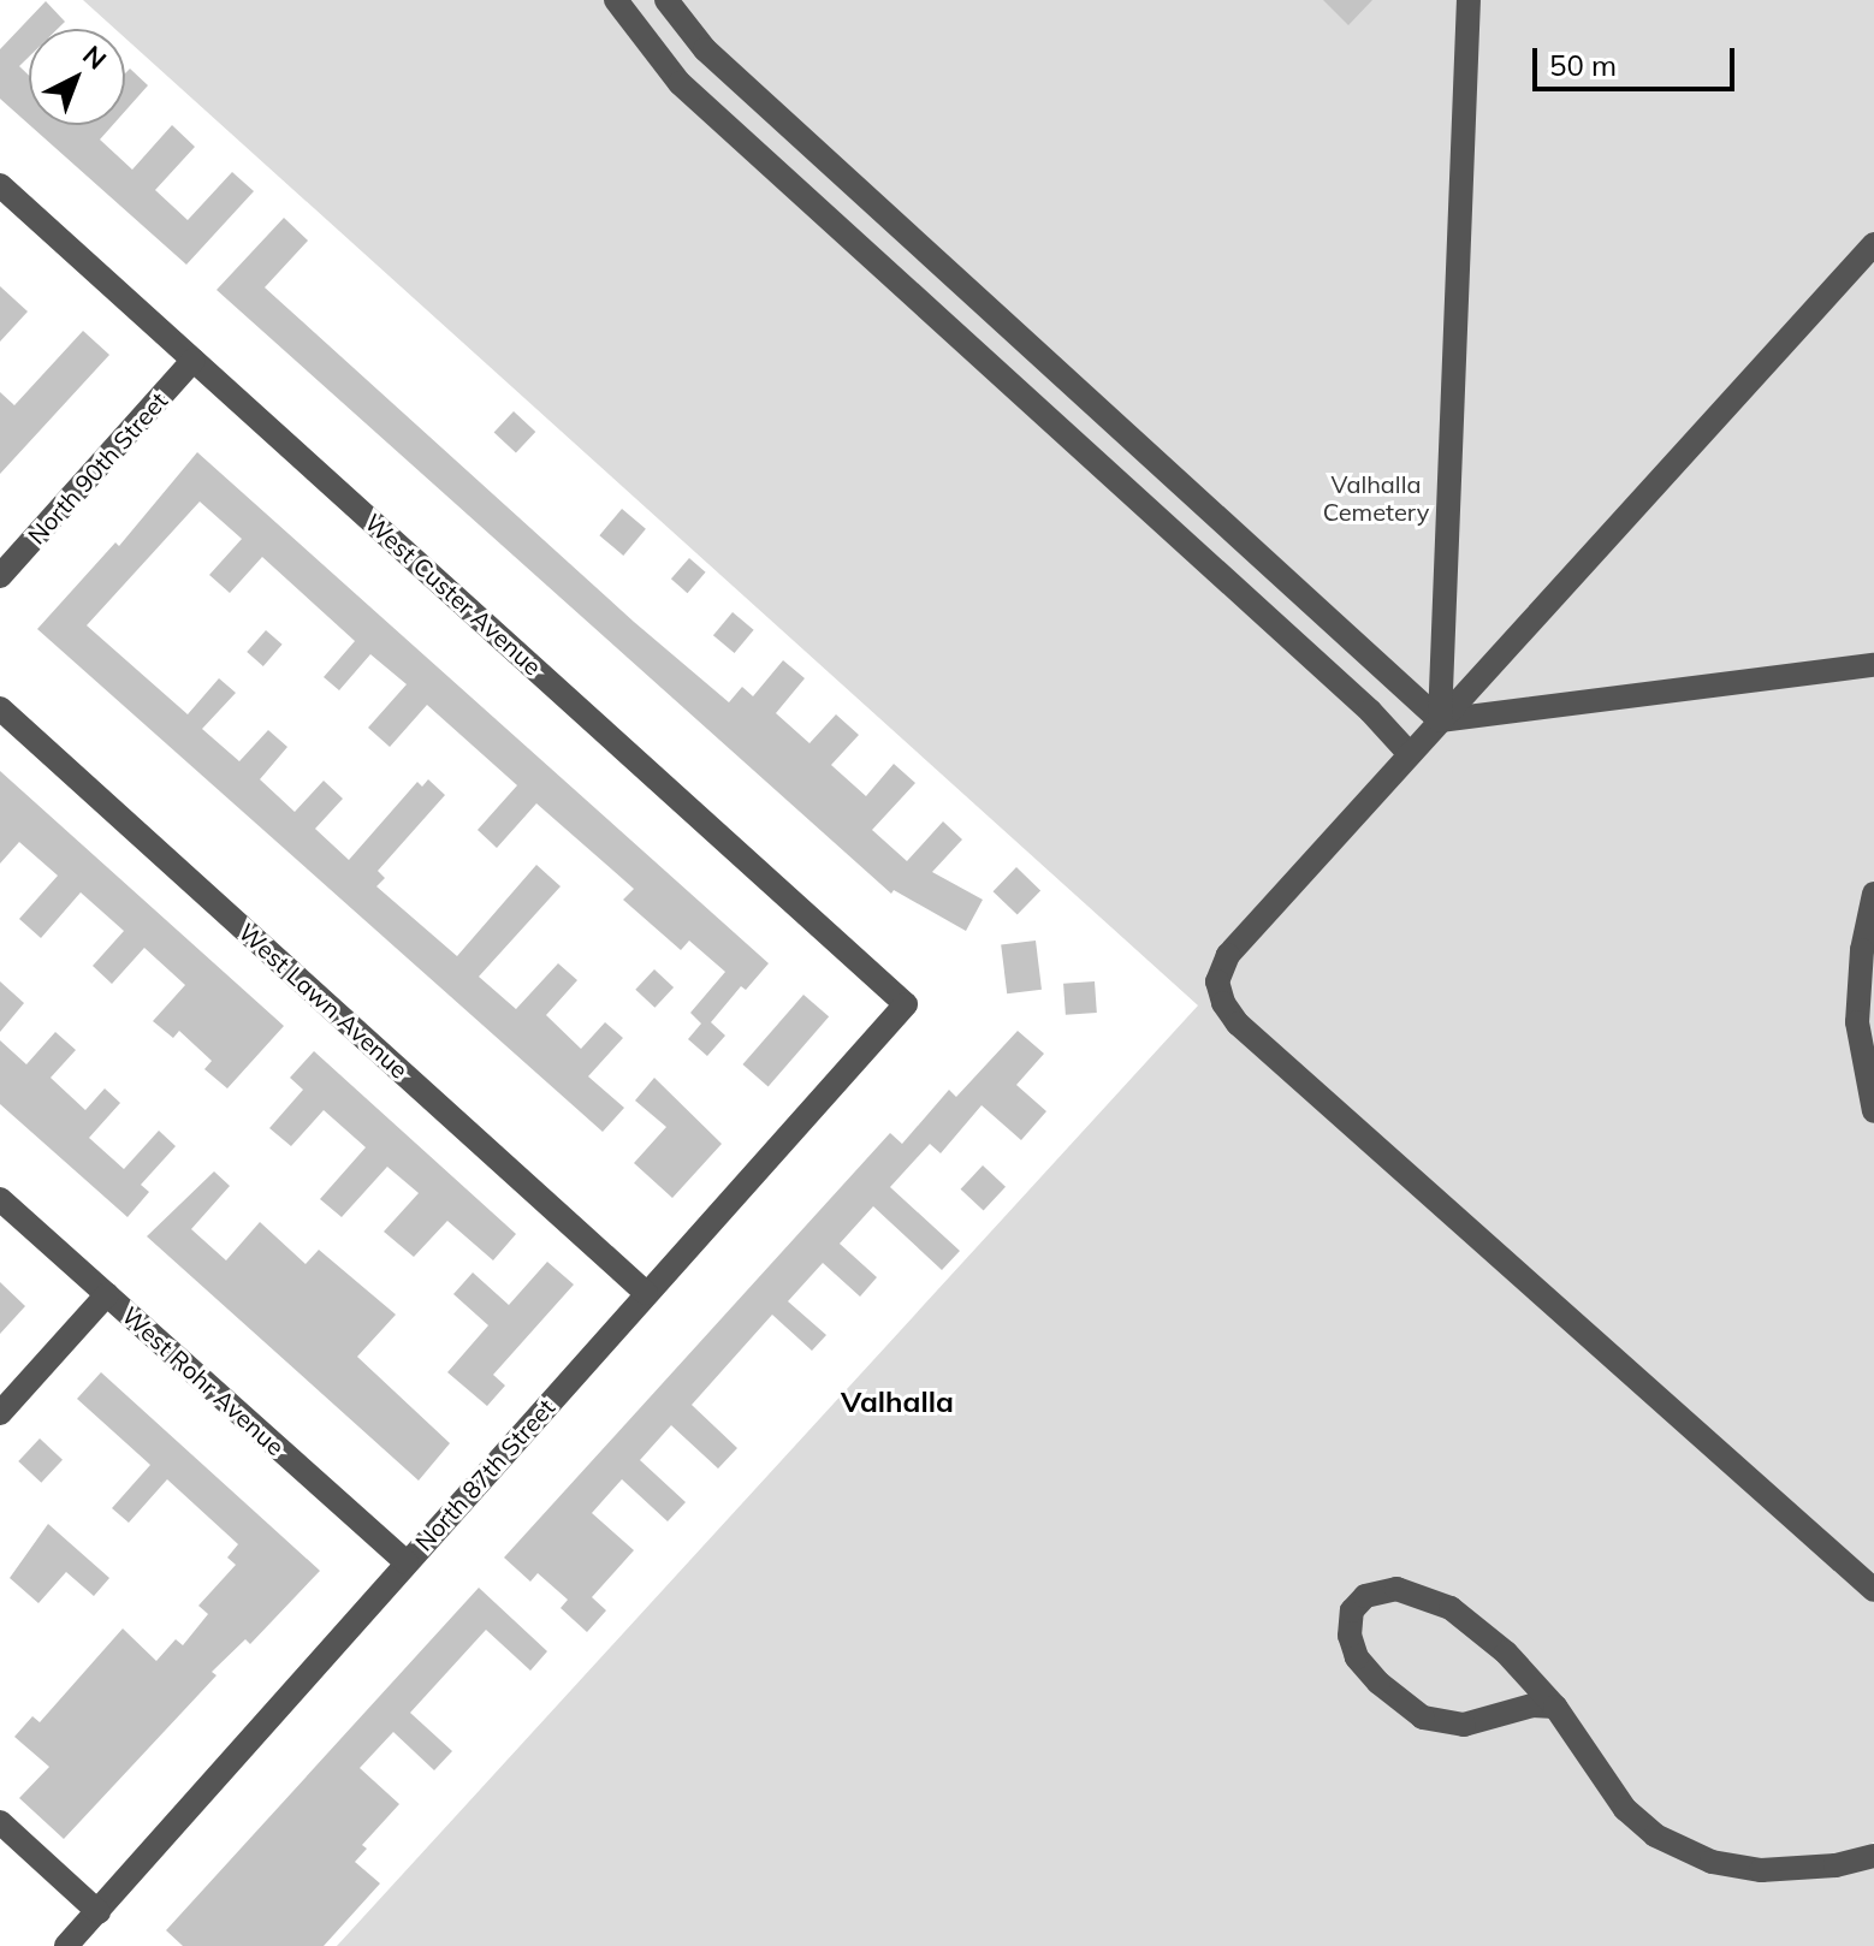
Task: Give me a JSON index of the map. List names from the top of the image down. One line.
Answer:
{"streets":{"street":["North 90th Street","West Custer Avenue","West Lawn Avenue","West Rohr Avenue","North 87th Street"]},"crossings":[["North 90th Street","West Custer Avenue"],["West Custer Avenue","North 87th Street"],["West Lawn Avenue","North 87th Street"],["West Rohr Avenue","North 87th Street"]],"districts":["Valhalla"],"parks":["Valhalla Cemetery"],"scale_bar":"50 m","north":"top right"}
